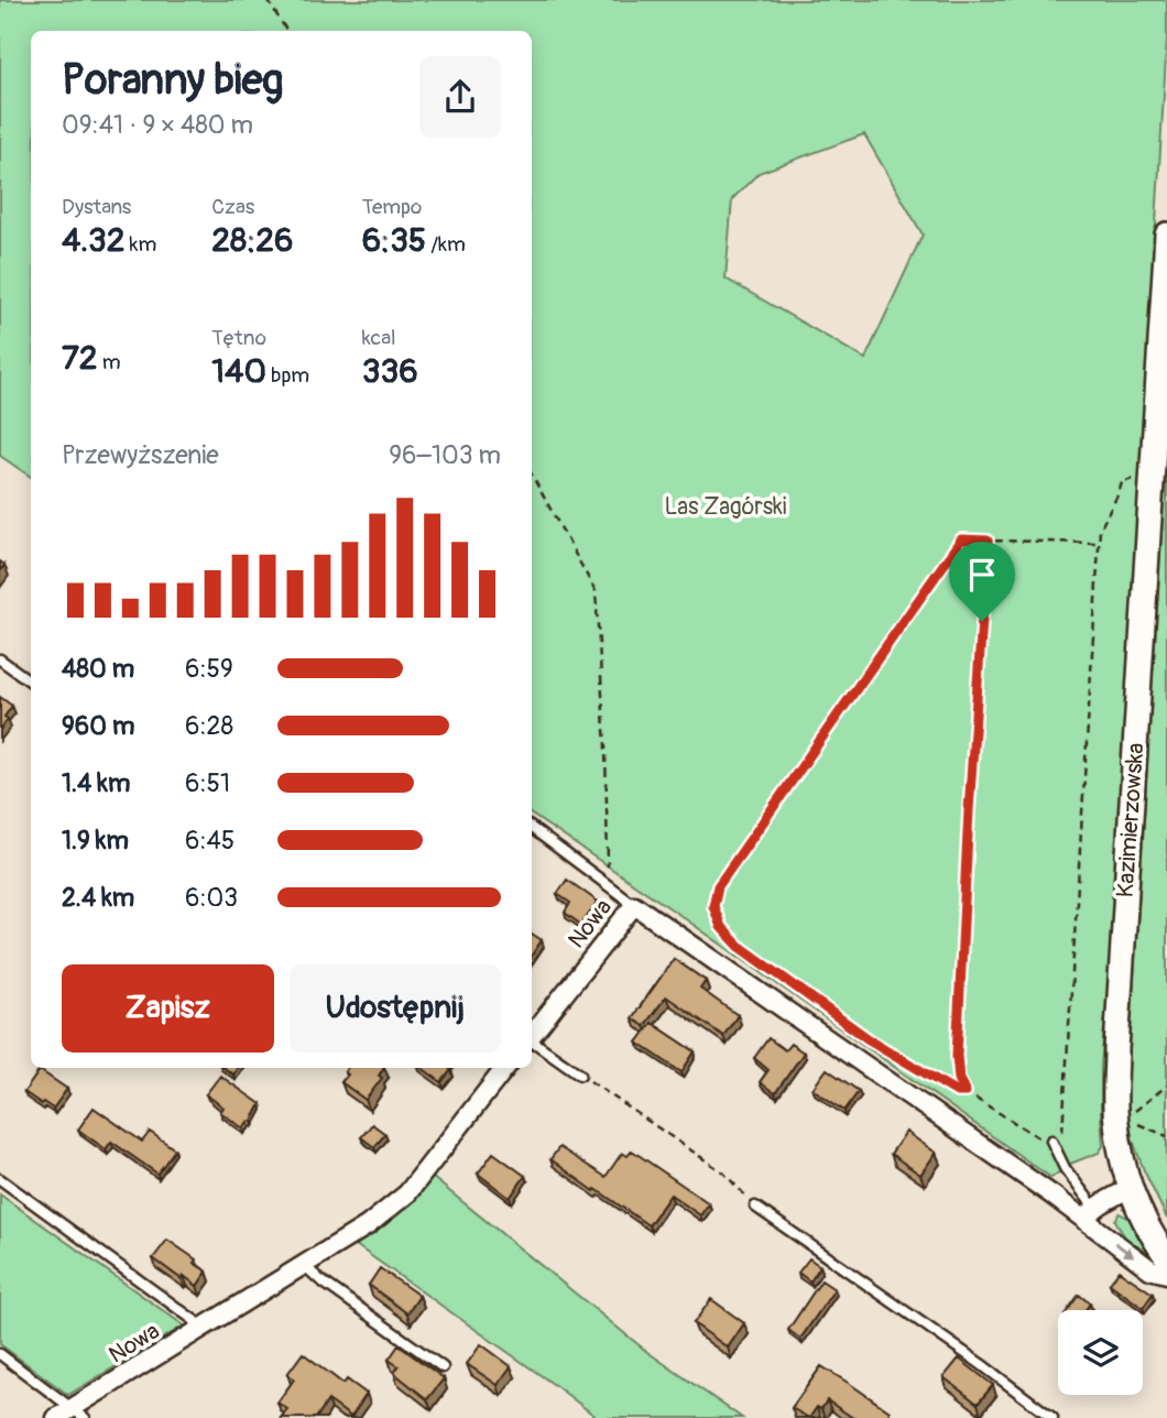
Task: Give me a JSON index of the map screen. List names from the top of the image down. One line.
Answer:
{"streets":{"street":["Kazimierzowska","Nowa"]},"parks":["Las Zagórski"],"page":{"heading":["Poranny bieg","09:41 · 9 × 480 m"],"stats":[["Dystans","4.32 km"],["Czas","28:26"],["Tempo","6:35 /km"],["72 m"],["Tętno","140 bpm"],["kcal","336"]],"chart":["Przewyższenie","96–103 m"],"list":[{"name":"480 m","note":"6:59"},{"name":"960 m","note":"6:28"},{"name":"1.4 km","note":"6:51"},{"name":"1.9 km","note":"6:45"},{"name":"2.4 km","note":"6:03"}],"buttons":["Zapisz","Udostępnij"]}}
